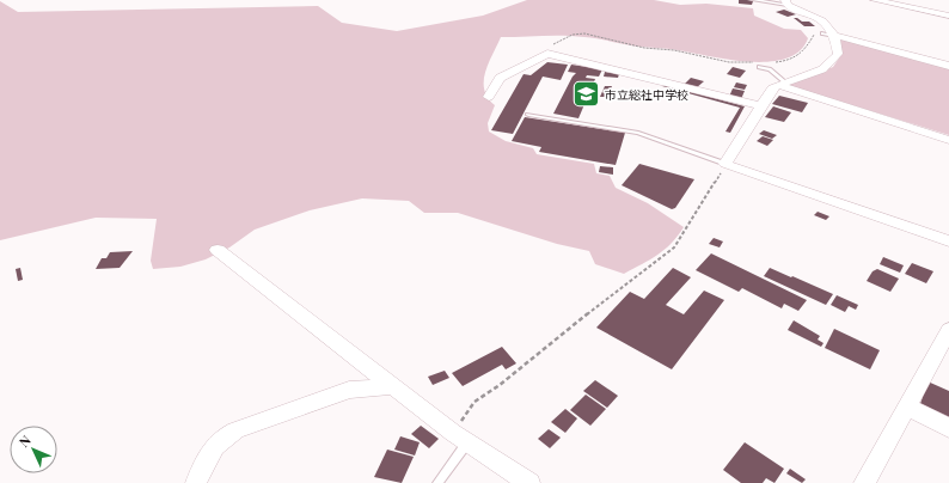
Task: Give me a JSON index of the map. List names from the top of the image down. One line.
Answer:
{"places":{"school or university":["市立総社中学校"]},"north":"top left"}
